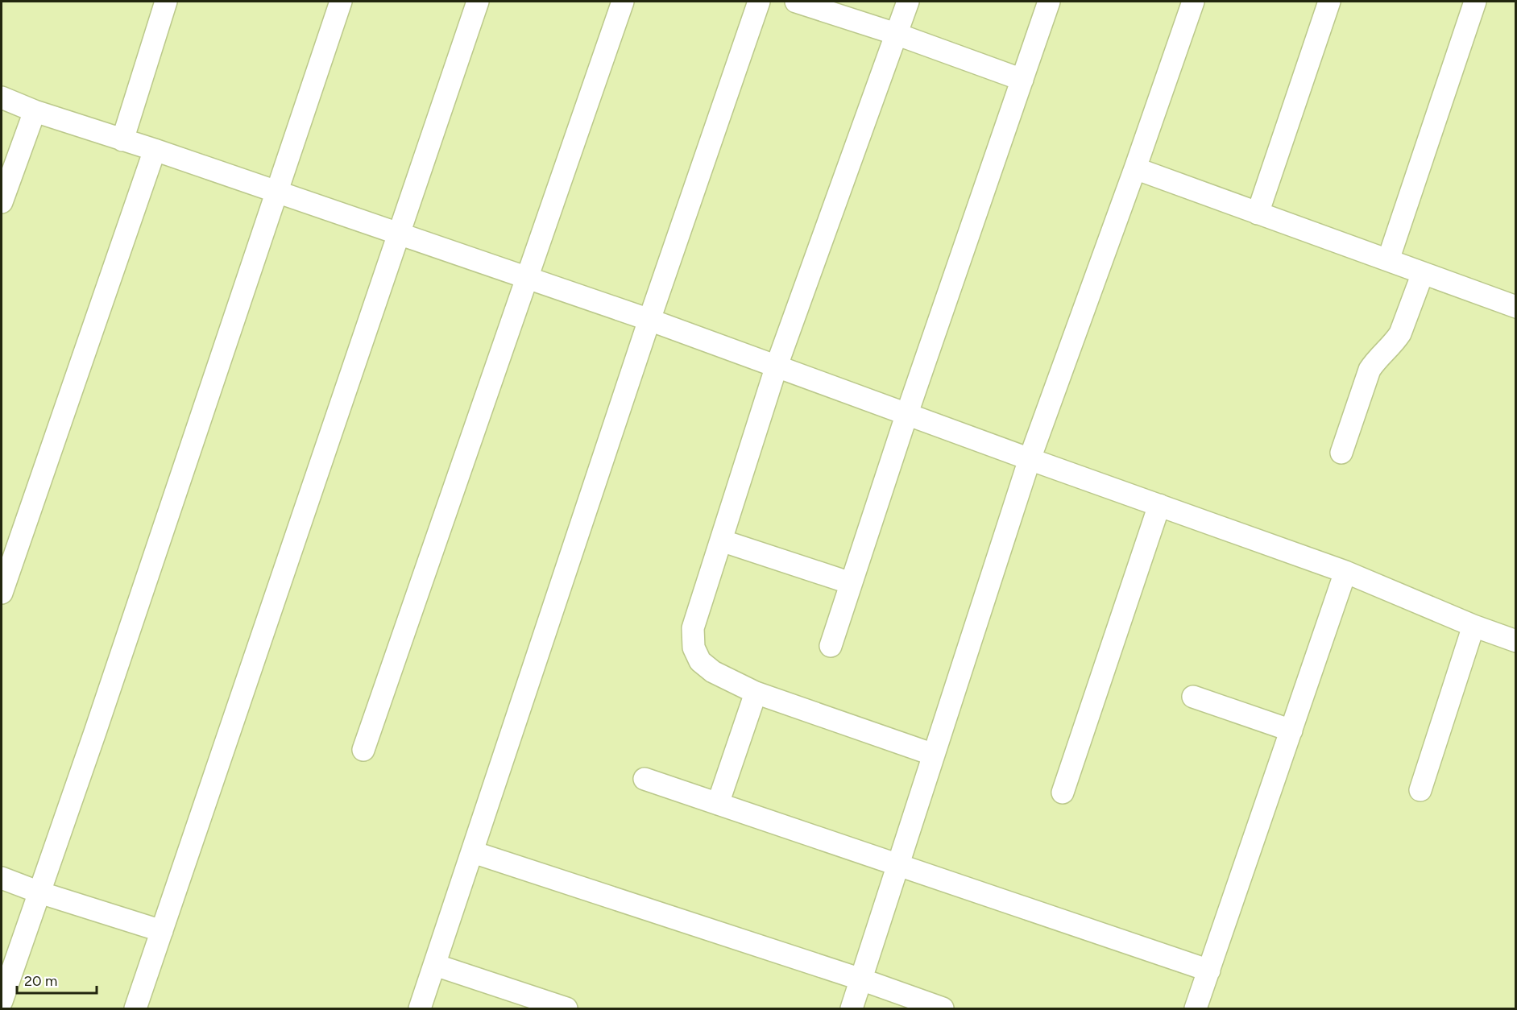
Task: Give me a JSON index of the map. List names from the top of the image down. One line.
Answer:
{"scale_bar":"20 m"}
